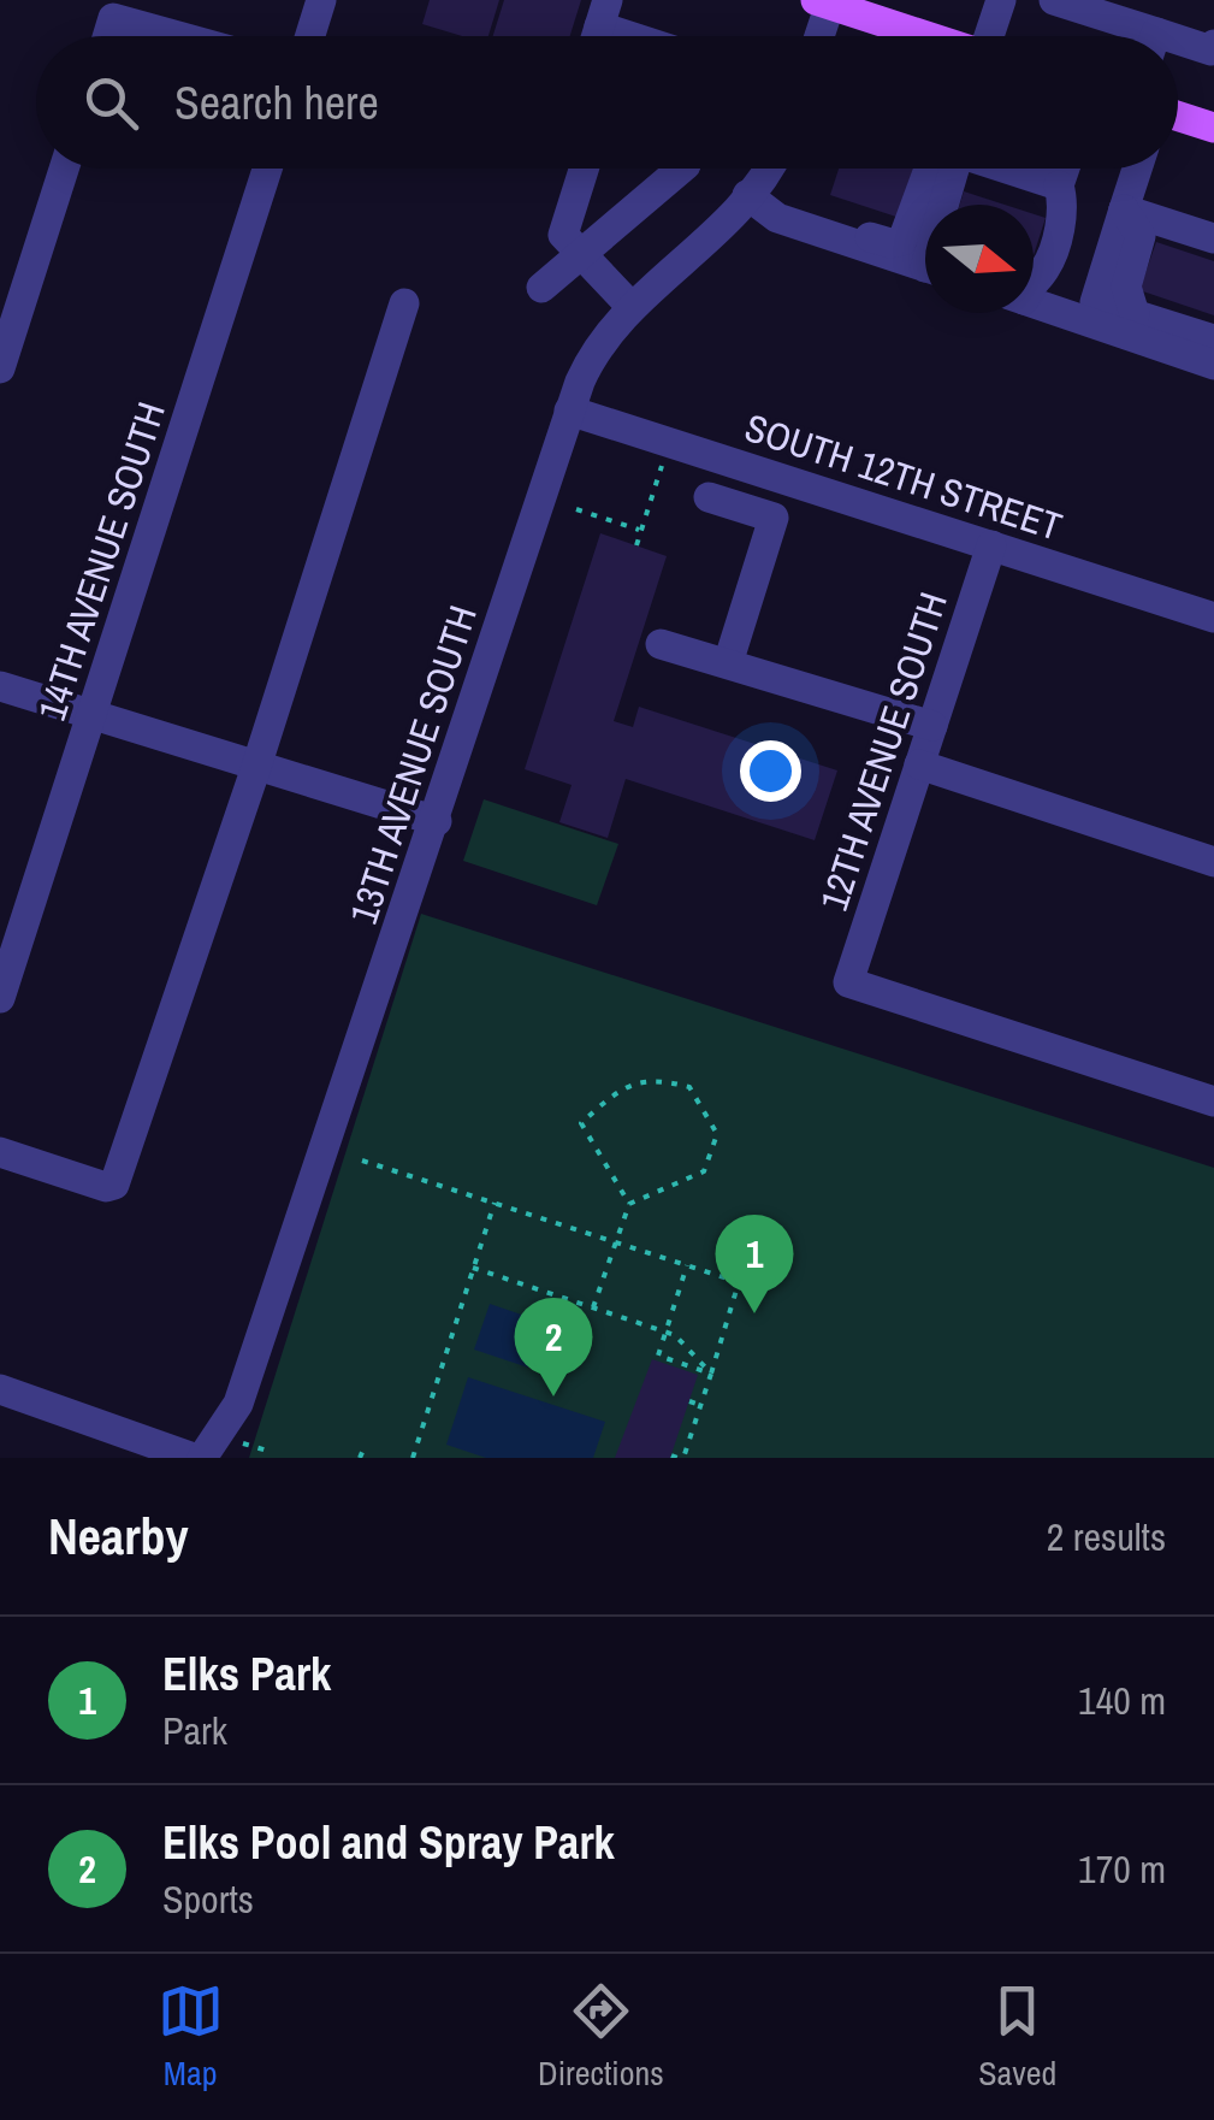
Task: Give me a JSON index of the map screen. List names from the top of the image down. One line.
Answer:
{"streets":{"street":["SOUTH 12TH STREET","14TH AVENUE SOUTH","12TH AVENUE SOUTH","13TH AVENUE SOUTH"]},"crossings":[["SOUTH 12TH STREET","12TH AVENUE SOUTH"],["SOUTH 12TH STREET","13TH AVENUE SOUTH"]],"north":"right","page":{"search":"Search here","pins":["1","2"],"heading":["Nearby","2 results"],"list":[{"mark":"1","name":"Elks Park","note":"Park","value":"140 m"},{"mark":"2","name":"Elks Pool and Spray Park","note":"Sports","value":"170 m"}],"nav":["Map","Directions","Saved"]}}
